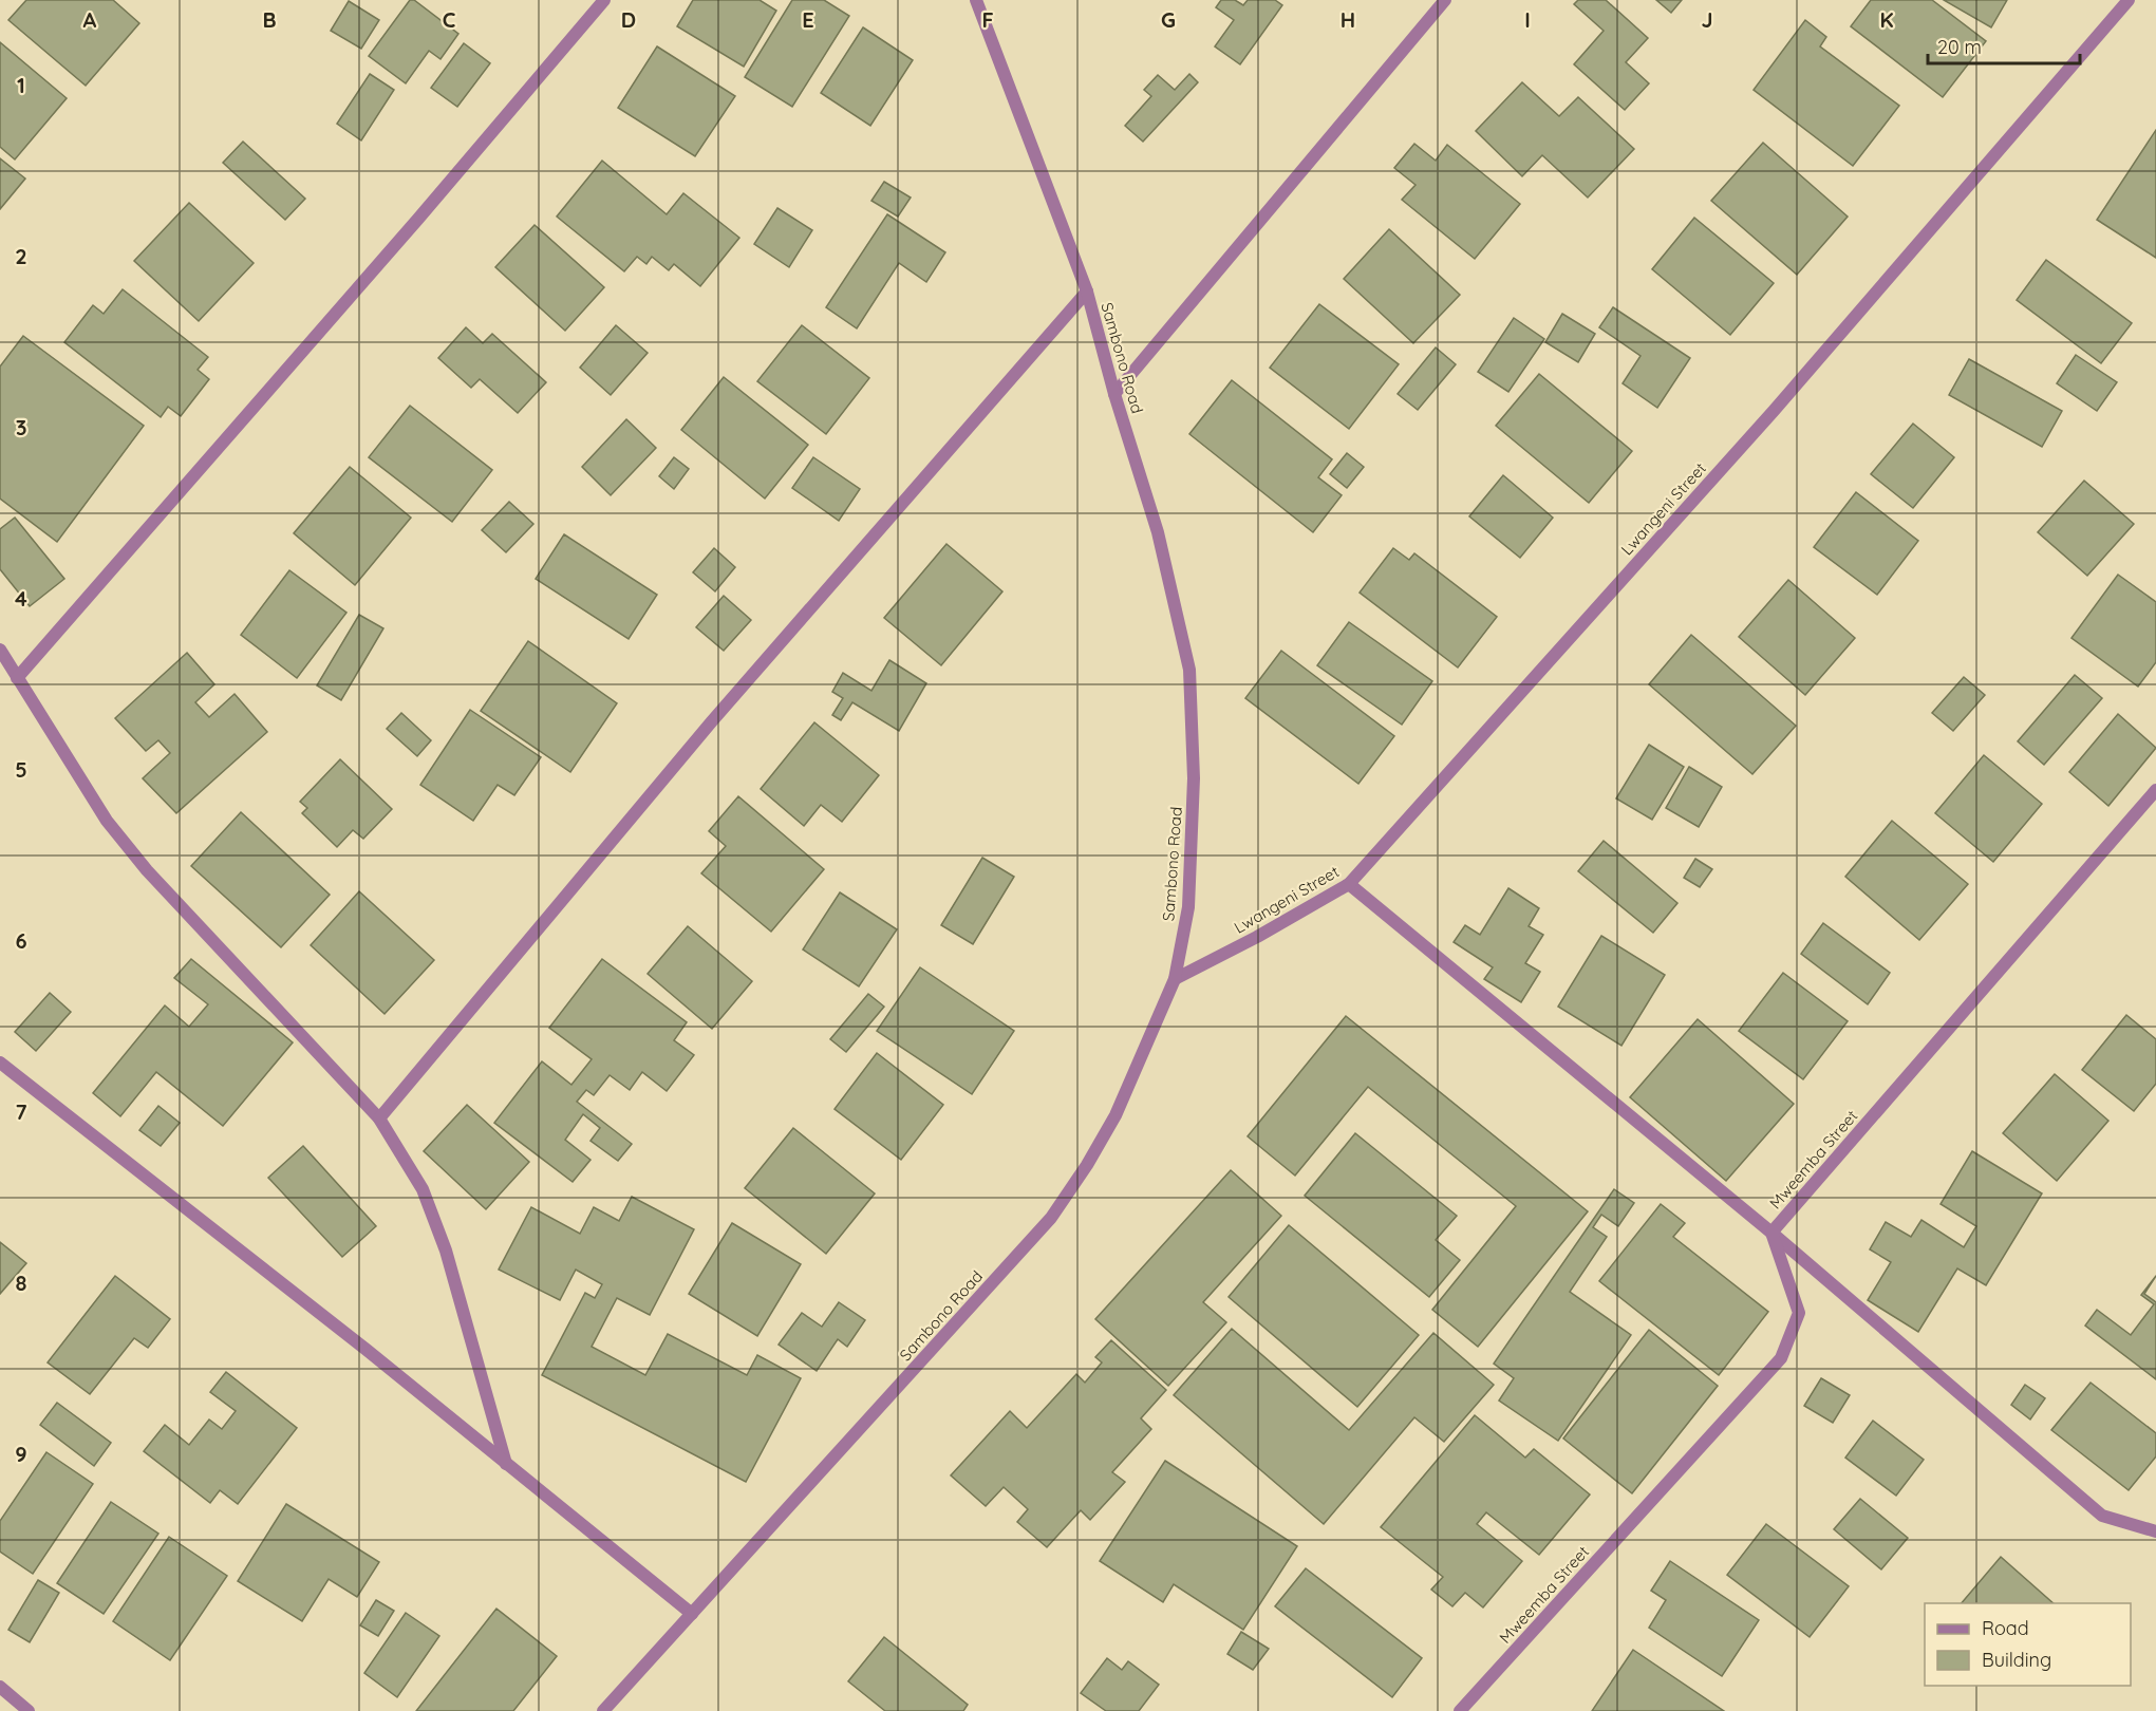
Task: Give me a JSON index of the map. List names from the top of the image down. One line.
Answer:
{"streets":{"street":["Sambono Road","Lwangeni Street","Mweemba Street"]},"crossings":[["Sambono Road","Lwangeni Street"]],"legend":["Road","Building"],"scale_bar":"20 m","grid":{"columns":["A","B","C","D","E","F","G","H","I","J","K"],"rows":["1","2","3","4","5","6","7","8","9"]}}
